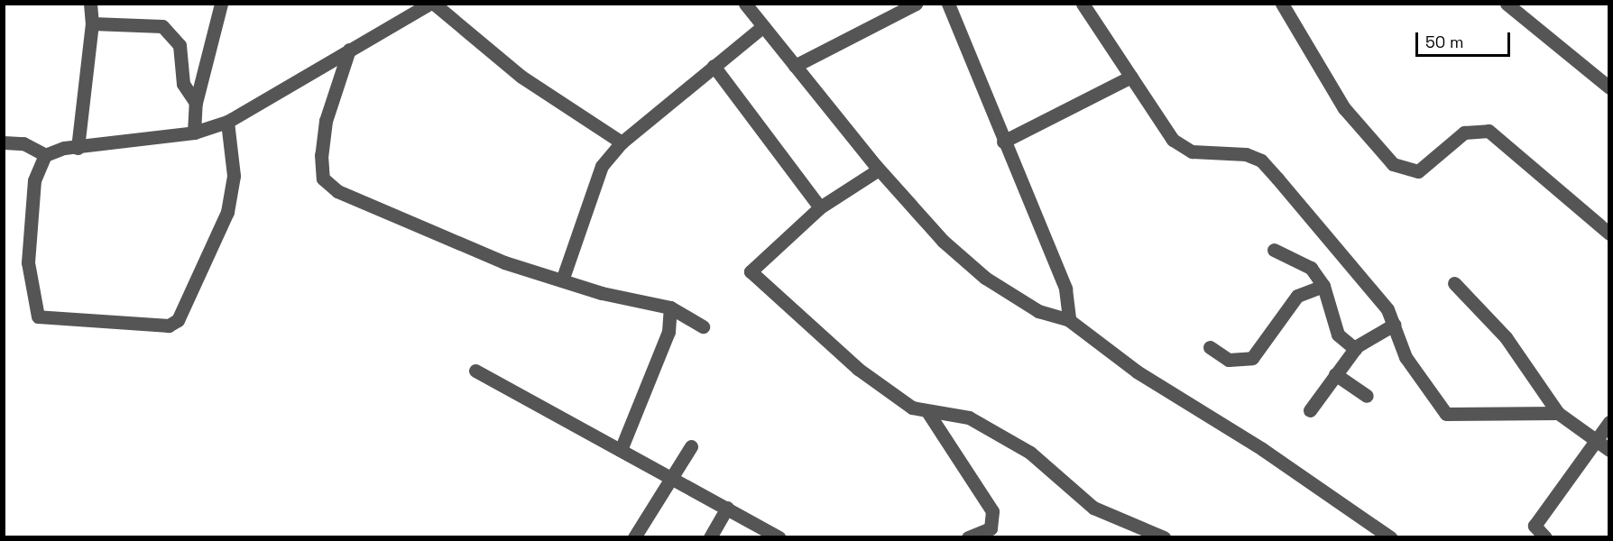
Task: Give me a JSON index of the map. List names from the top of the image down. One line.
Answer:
{"scale_bar":"50 m"}
